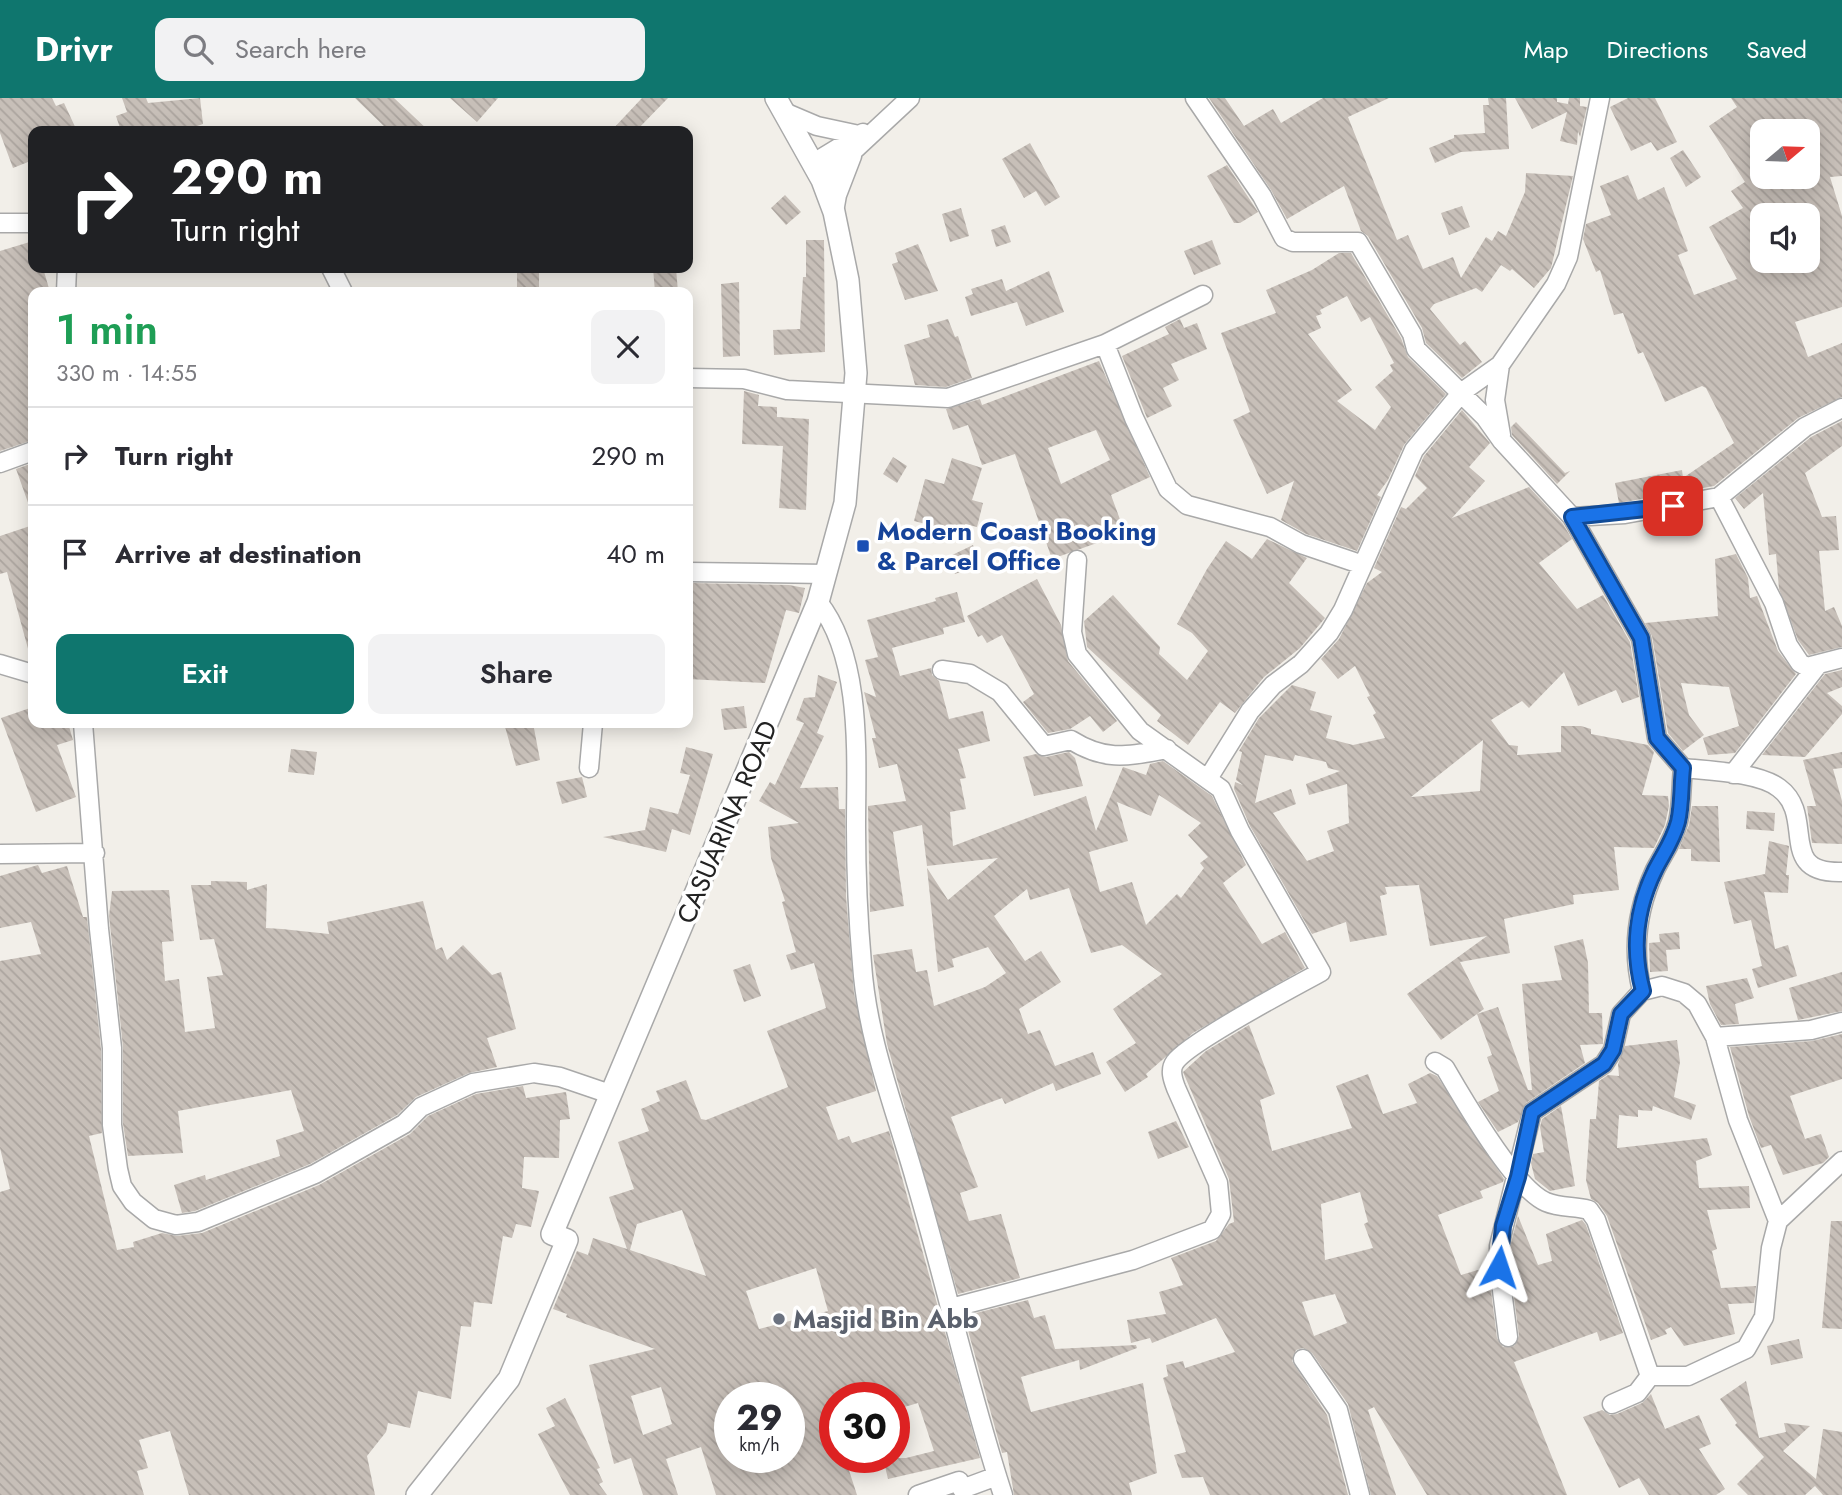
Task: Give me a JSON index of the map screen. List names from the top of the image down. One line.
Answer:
{"streets":{"street":["CASUARINA ROAD"]},"places":{"transit":["Modern Coast Booking & Parcel Office"],"other":["Masjid Bin Abb"]},"north":"right","page":{"header":"Drivr","search":"Search here","nav":["Map","Directions","Saved"],"turn":["290 m","Turn right"],"heading":["1 min","330 m · 14:55"],"list":[{"name":"Turn right","value":"290 m"},{"name":"Arrive at destination","value":"40 m"}],"buttons":["Exit","Share"],"speed":"29 km/h","limit":"30"}}
